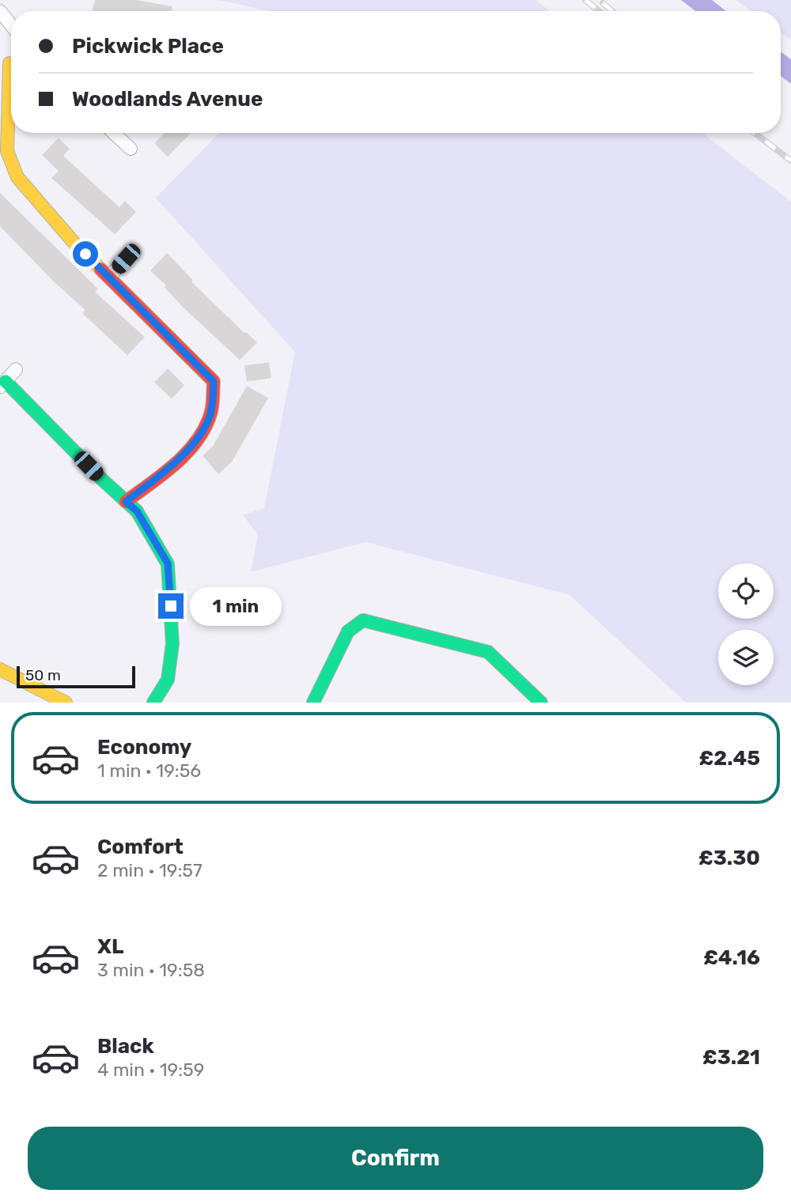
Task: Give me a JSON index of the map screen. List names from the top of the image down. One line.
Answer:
{"scale_bar":"50 m","page":{"banner":["Pickwick Place","Woodlands Avenue"],"bubble":"1 min","scale":"50 m","list":[{"name":"Economy","note":"1 min · 19:56","value":"£2.45"},{"name":"Comfort","note":"2 min · 19:57","value":"£3.30"},{"name":"XL","note":"3 min · 19:58","value":"£4.16"},{"name":"Black","note":"4 min · 19:59","value":"£3.21"}],"buttons":"Confirm"}}
